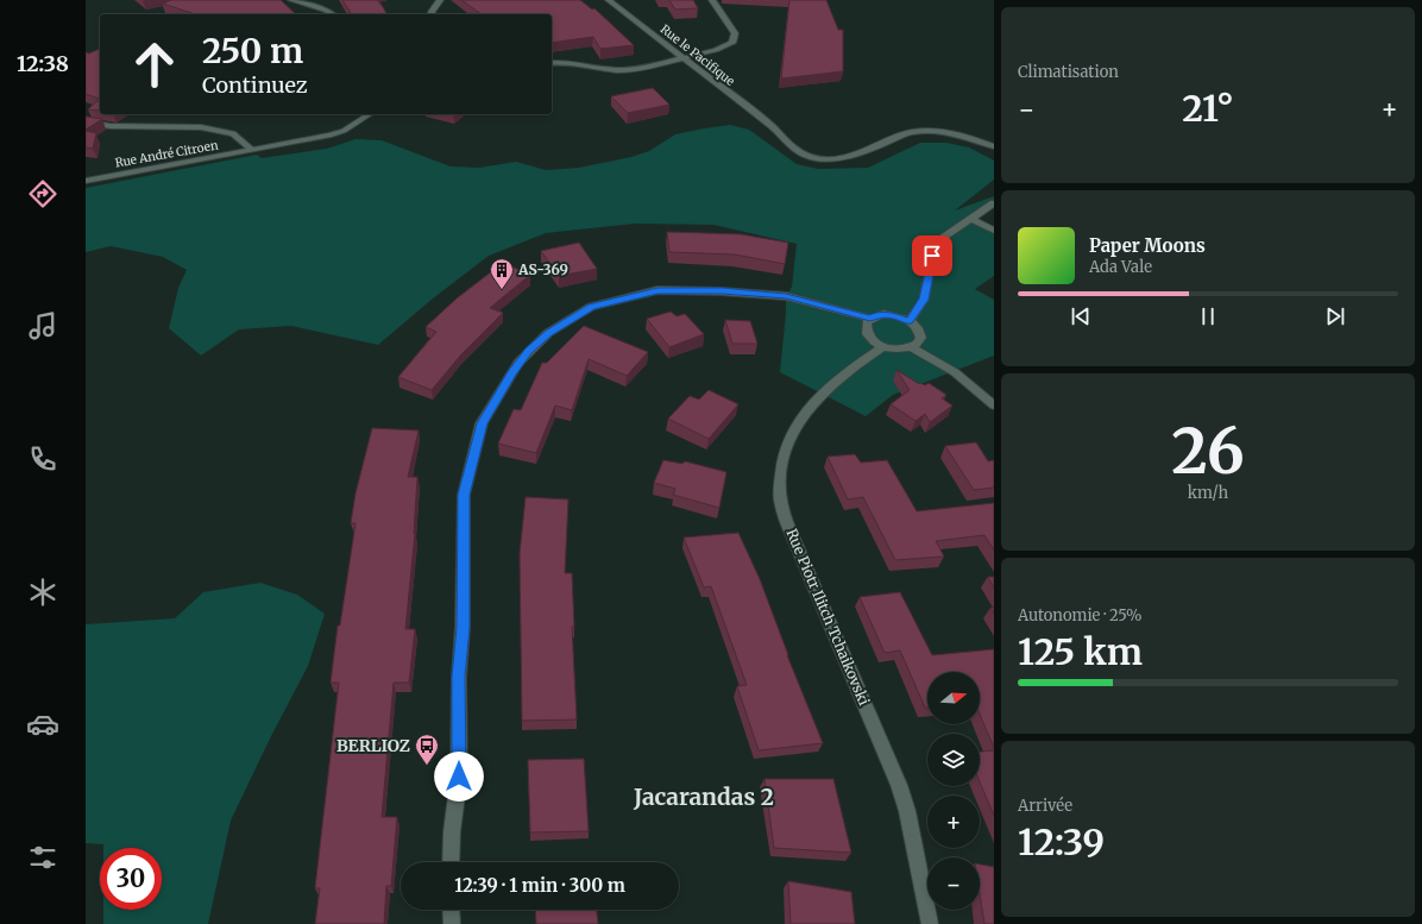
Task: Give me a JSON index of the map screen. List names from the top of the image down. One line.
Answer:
{"streets":{"street":["Rue le Pacifique","Rue André Citroen","Rue Piotr Ilitch Tchaikovski"]},"districts":["Jacarandas 2"],"places":{"building":["AS-369"],"bus stop":["BERLIOZ"]},"north":"right","page":{"tabs":"12:38","tile":["Climatisation",["26","km/h"],["Autonomie · 25%","125 km"],["Arrivée","12:39"]],"turn":["250 m","Continuez"],"heat":["−","21°","+"],"song":["Paper Moons","Ada Vale"],"map_buttons":["+","−"],"limit":"30","trip":"12:39 · 1 min · 300 m"}}
